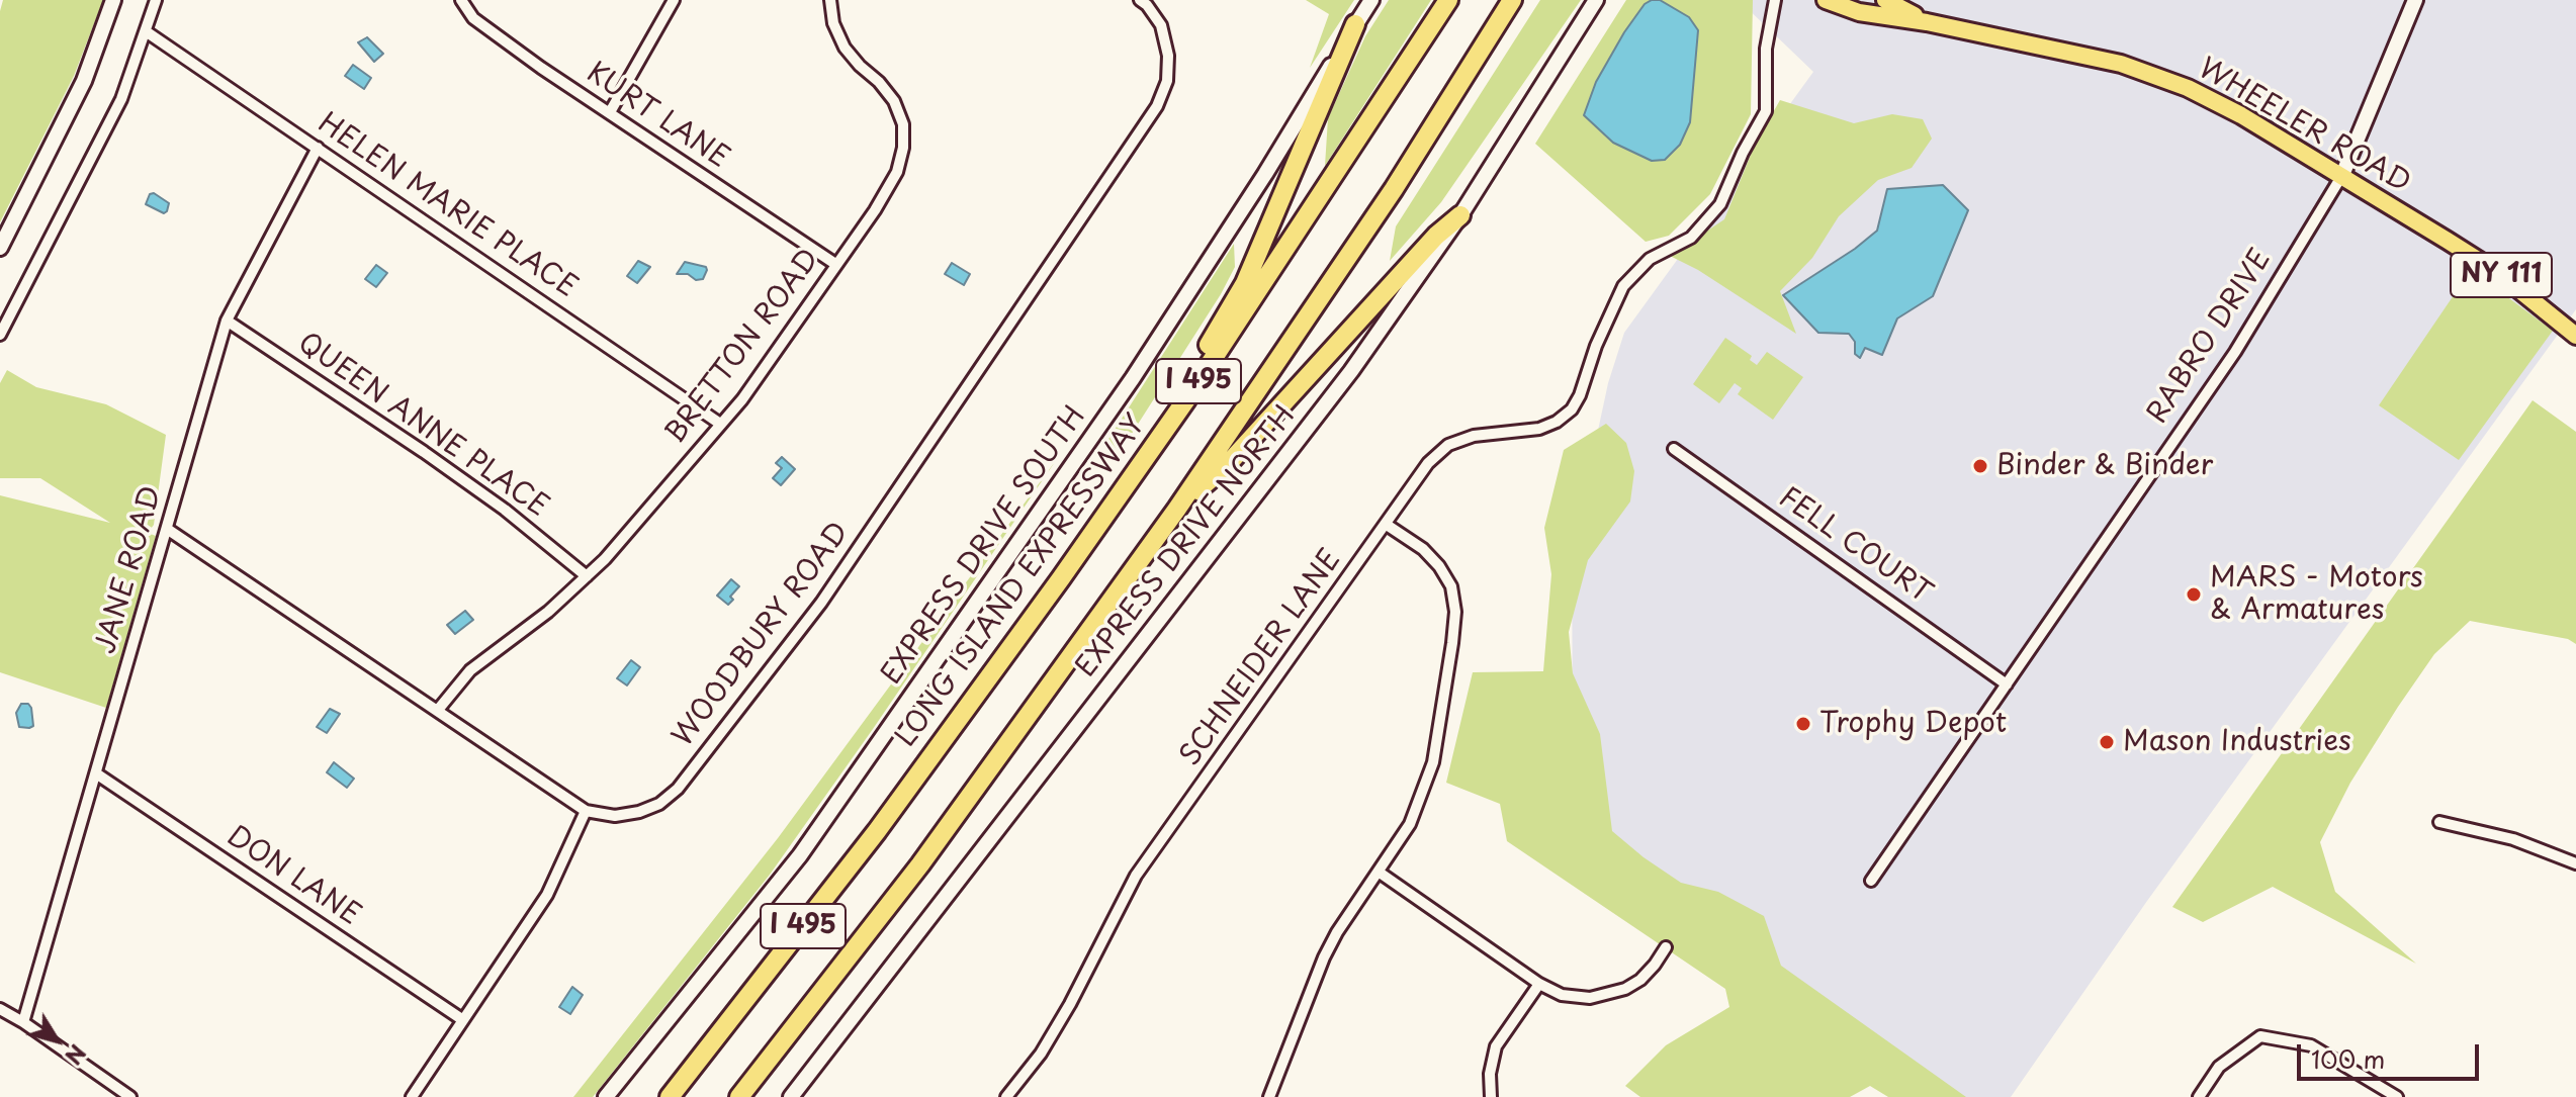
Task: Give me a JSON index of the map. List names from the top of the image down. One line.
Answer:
{"streets":{"highway":["I 495","LONG ISLAND EXPRESSWAY"],"main road":["WHEELER ROAD","NY 111","RABRO DRIVE","EXPRESS DRIVE NORTH","EXPRESS DRIVE SOUTH"],"street":["KURT LANE","HELEN MARIE PLACE","BRETTON ROAD","QUEEN ANNE PLACE","FELL COURT","JANE ROAD","WOODBURY ROAD","SCHNEIDER LANE","DON LANE"]},"crossings":[["KURT LANE","BRETTON ROAD"],["WHEELER ROAD","RABRO DRIVE"],["HELEN MARIE PLACE","BRETTON ROAD"],["HELEN MARIE PLACE","JANE ROAD"],["RABRO DRIVE","FELL COURT"],["BRETTON ROAD","QUEEN ANNE PLACE"],["BRETTON ROAD","WOODBURY ROAD"],["QUEEN ANNE PLACE","JANE ROAD"],["JANE ROAD","WOODBURY ROAD"],["JANE ROAD","DON LANE"]],"places":["Binder & Binder","MARS - Motors & Armatures","Trophy Depot","Mason Industries"],"scale_bar":"100 m","north":"bottom right"}
